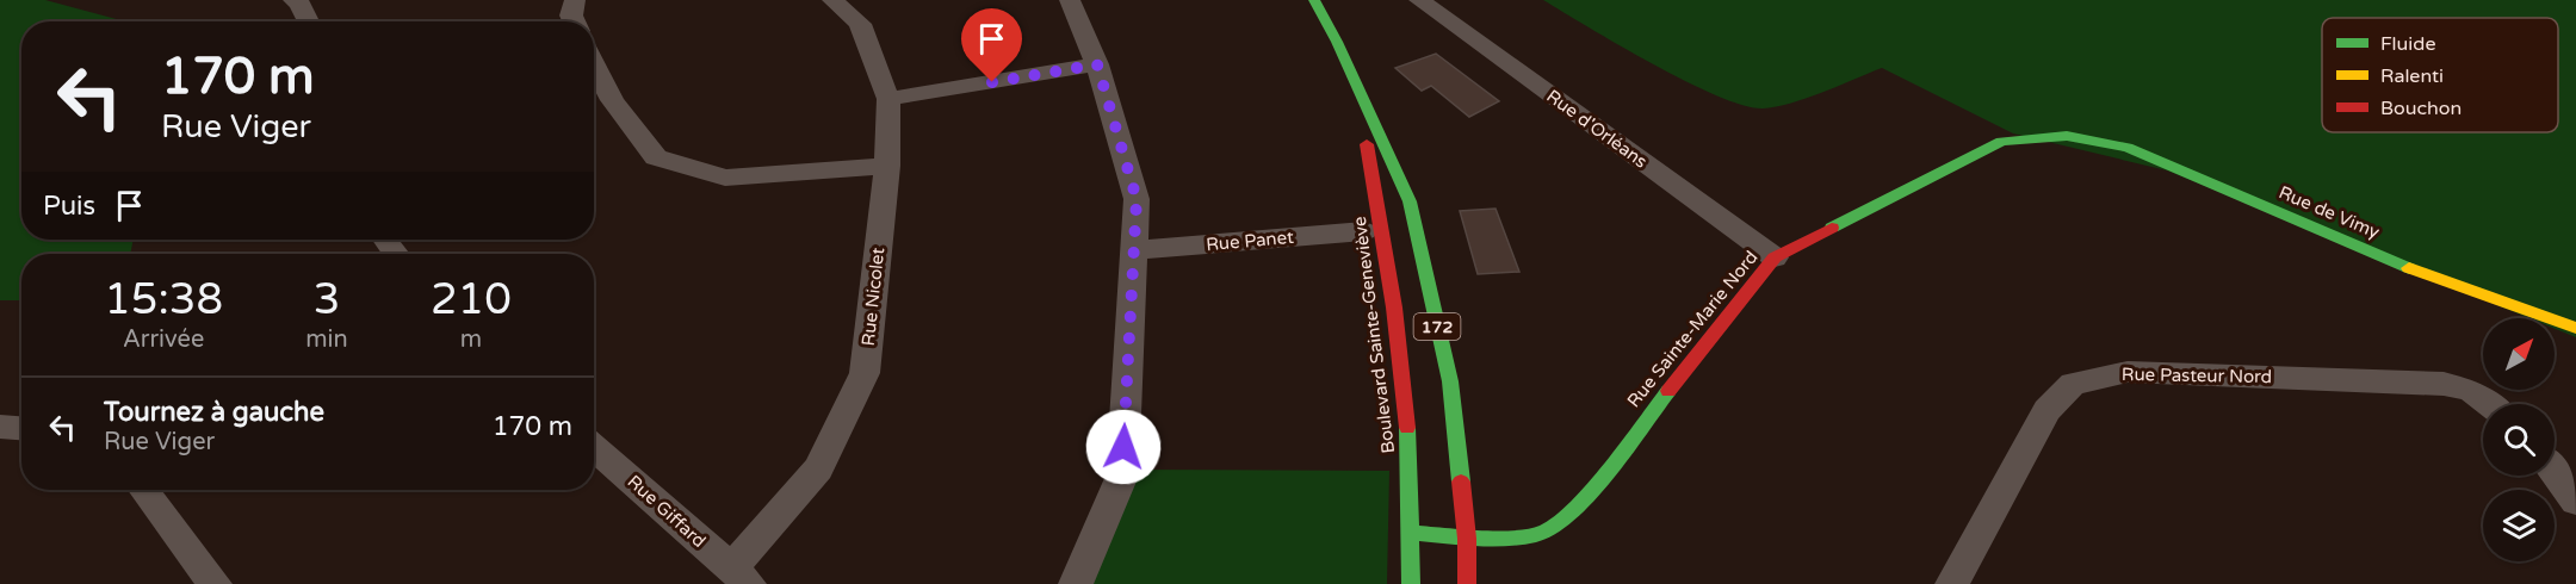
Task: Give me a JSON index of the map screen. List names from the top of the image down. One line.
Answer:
{"streets":{"main road":["Rue de Vimy","172","Rue Sainte-Marie Nord","Boulevard Sainte-Geneviève"],"street":["Rue d'Orléans","Rue Panet","Rue Nicolet","Rue Pasteur Nord","Rue Giffard"]},"crossings":[["Rue d'Orléans","Rue Sainte-Marie Nord"],["Rue de Vimy","Rue Sainte-Marie Nord"],["Rue Nicolet","Rue Giffard"],["Rue Sainte-Marie Nord","Boulevard Sainte-Geneviève"]],"legend":["Fluide","Ralenti","Bouchon"],"north":"top right","page":{"turn":["170 m","Rue Viger"],"then":"Puis","eta":["15:38","Arrivée","3","min","210","m"],"list":[{"name":"Tournez à gauche","note":"Rue Viger","value":"170 m"}]}}
